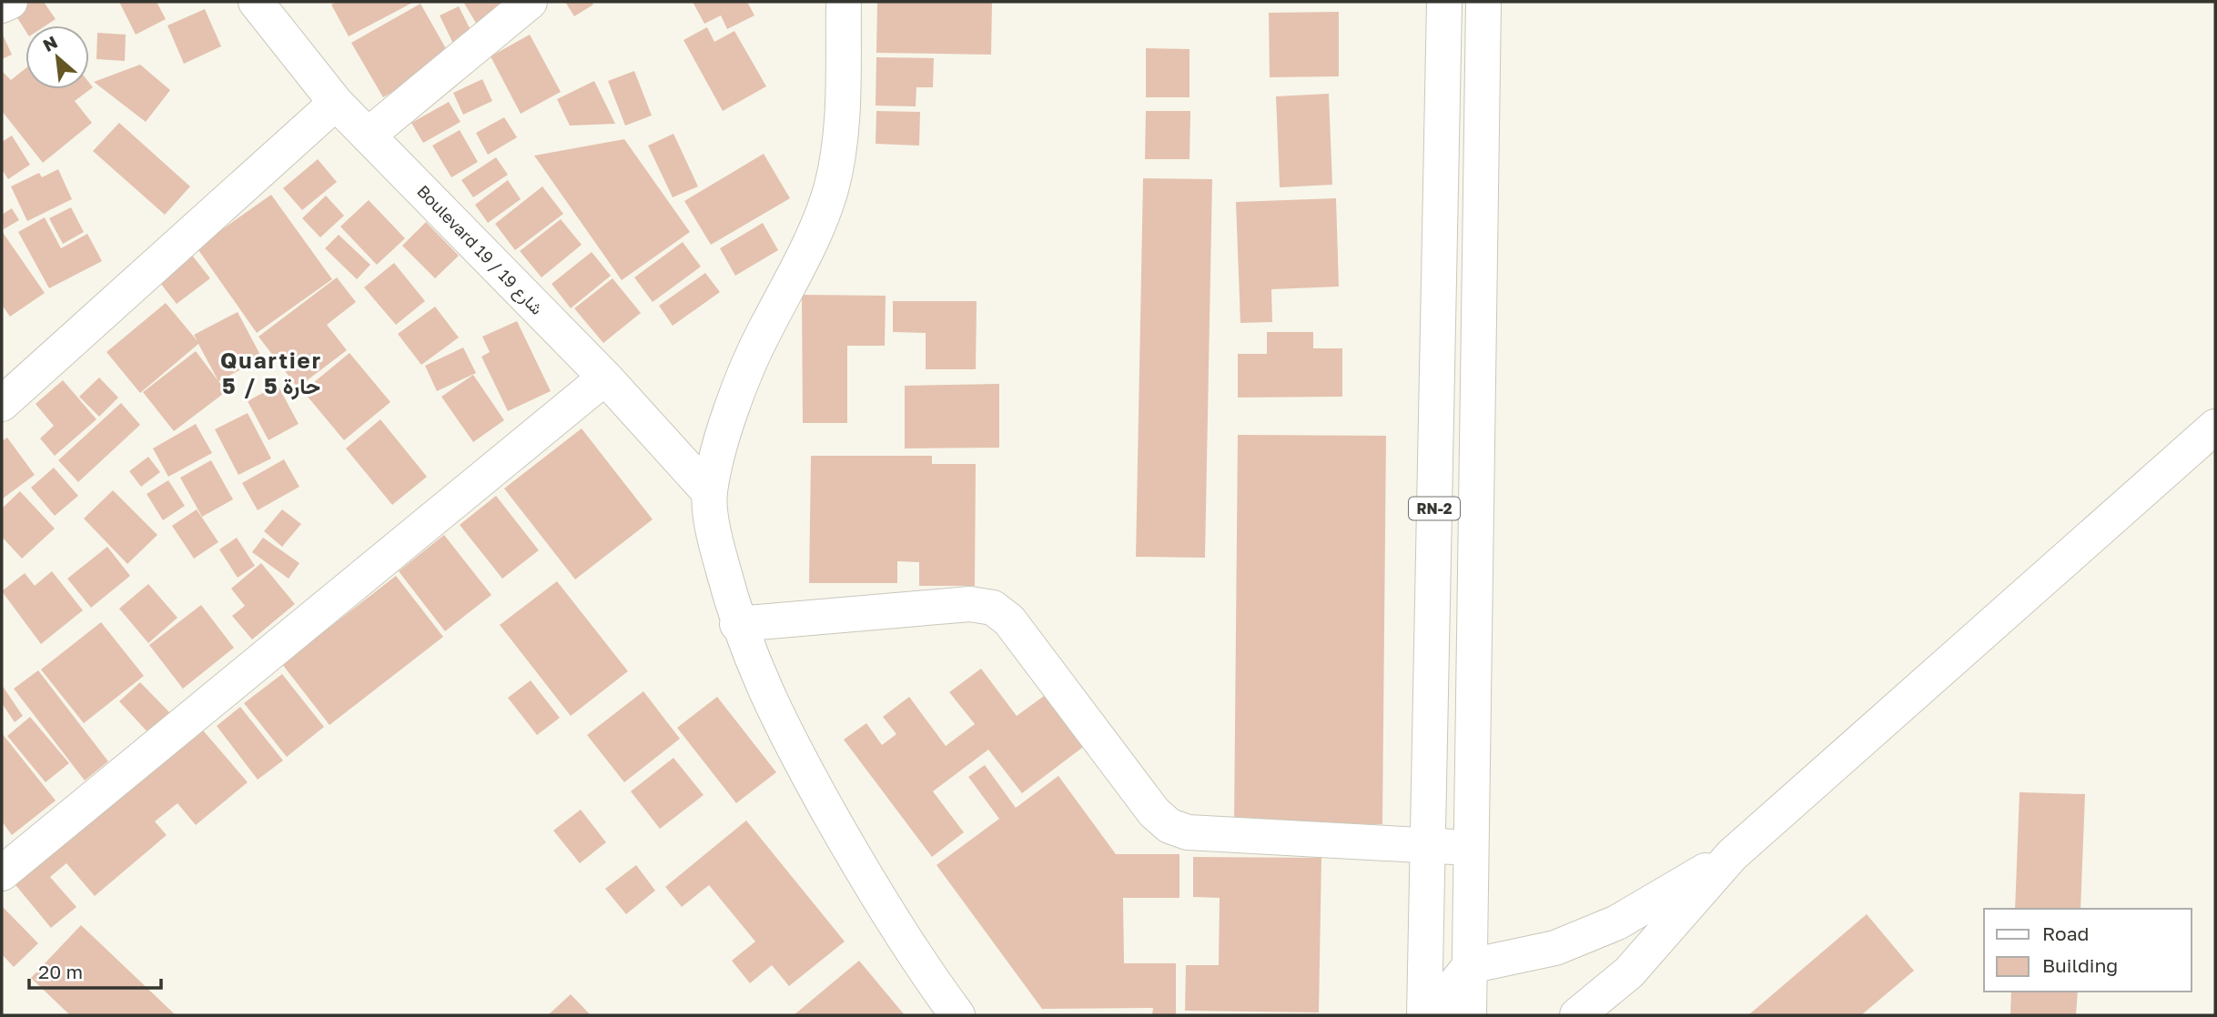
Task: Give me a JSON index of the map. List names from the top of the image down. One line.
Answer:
{"streets":{"street":["Boulevard 19 / شارع 19","RN-2"]},"districts":["Quartier 5 / حارة 5"],"legend":["Road","Building"],"scale_bar":"20 m","north":"top left"}
